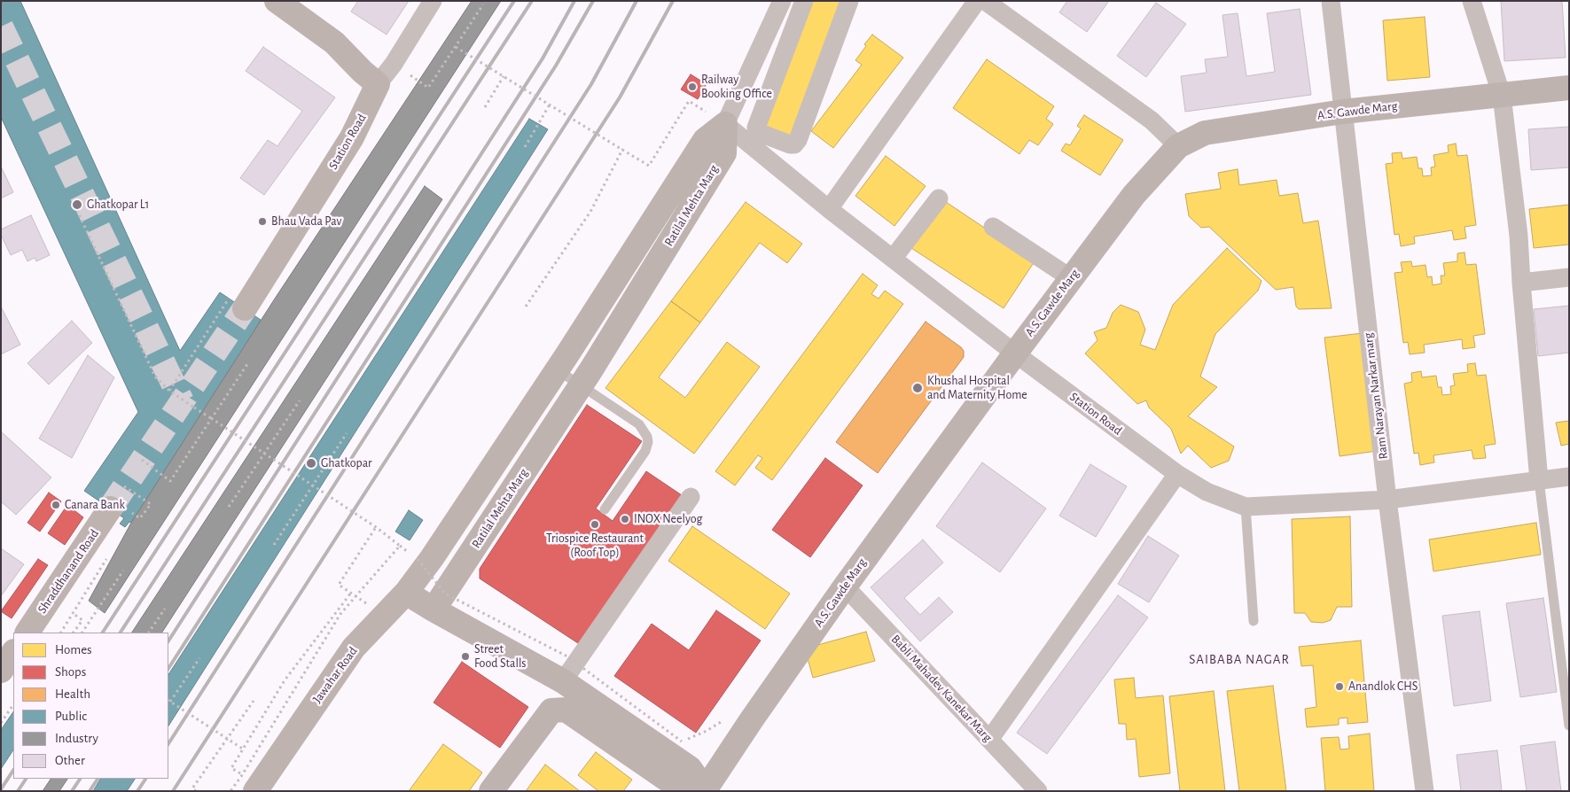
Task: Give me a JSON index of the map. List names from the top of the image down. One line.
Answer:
{"streets":{"street":["A.S. Gawde Marg","Station Road","Ratilal Mehta Marg","Ram Narayan Narkar marg","Shraddhanand Road","Jawahar Road","Babli Mahadev Kanekar Marg"]},"crossings":[["A.S. Gawde Marg","Station Road"],["A.S. Gawde Marg","Ram Narayan Narkar marg"],["A.S. Gawde Marg","Babli Mahadev Kanekar Marg"],["Station Road","Ratilal Mehta Marg"],["Station Road","Jawahar Road"],["Ratilal Mehta Marg","Jawahar Road"]],"districts":["SAIBABA NAGAR"],"places":["Railway Booking Office","Ghatkopar L1","Bhau Vada Pav","Khushal Hospital and Maternity Home","Ghatkopar","Canara Bank","INOX Neelyog","Triospice Restaurant (Roof Top)","Street Food Stalls","Anandlok CHS"],"legend":["Homes","Shops","Health","Public","Industry","Other"]}
